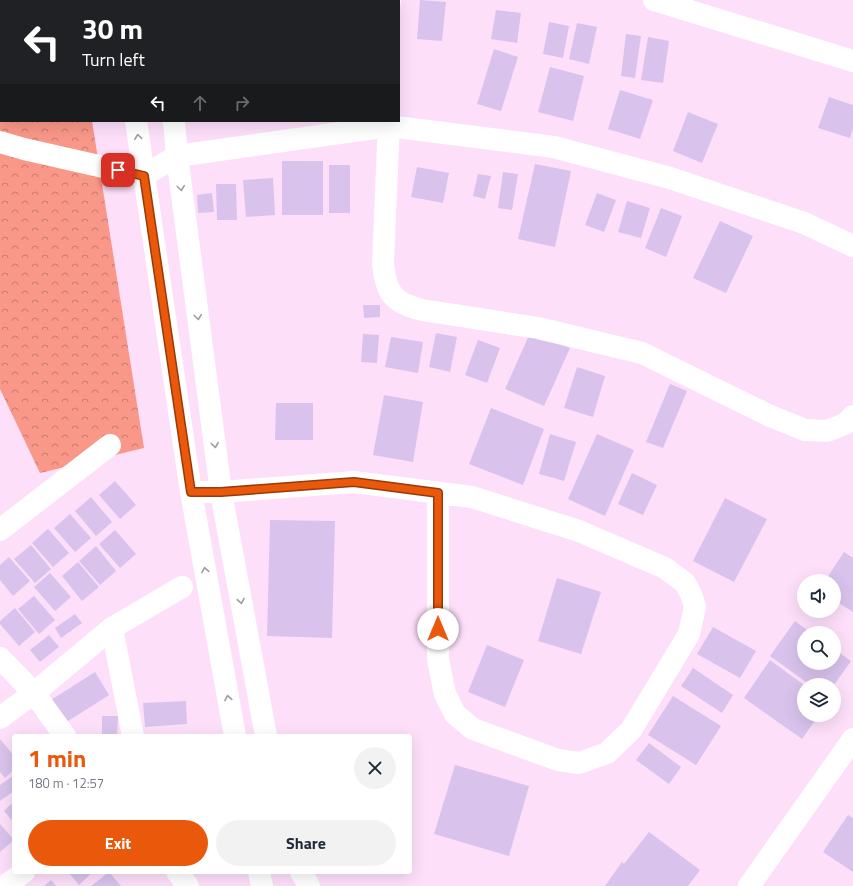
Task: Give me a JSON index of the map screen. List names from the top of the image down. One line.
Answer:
{"page":{"turn":["30 m","Turn left"],"heading":["1 min","180 m · 12:57"],"buttons":["Exit","Share"]}}
